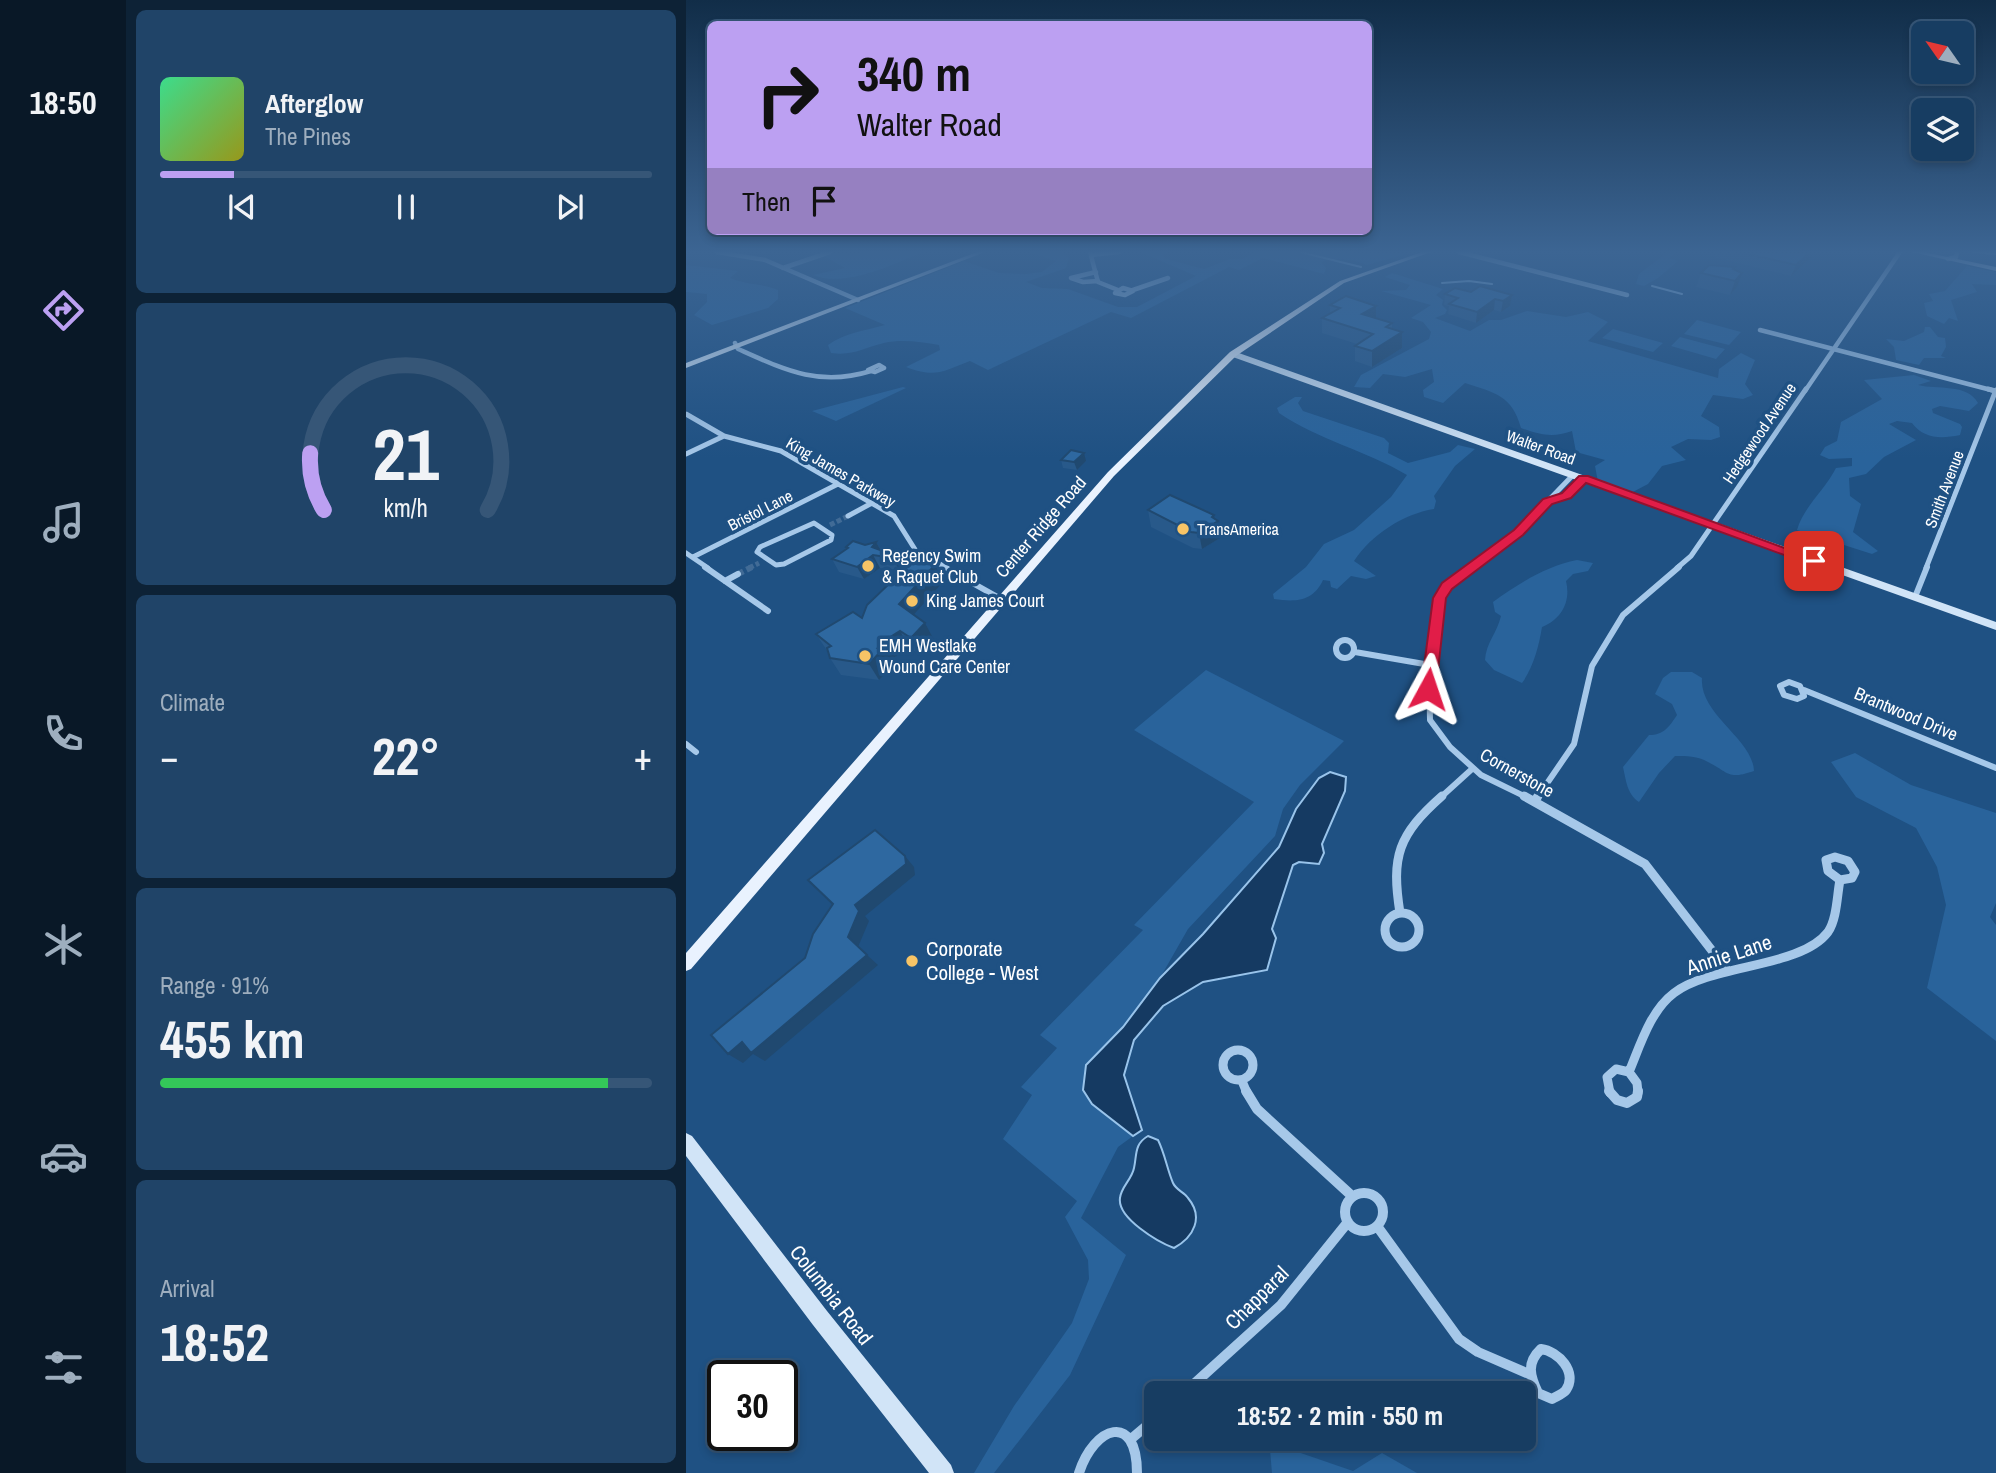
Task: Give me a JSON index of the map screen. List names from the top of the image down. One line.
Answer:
{"streets":{"main road":["Walter Road","Center Ridge Road","Columbia Road"],"street":["Hedgewood Avenue","King James Parkway","Smith Avenue","Bristol Lane","Brantwood Drive","Cornerstone","Annie Lane","Chapparal"]},"crossings":[["Hedgewood Avenue","Walter Road"],["Hedgewood Avenue","Cornerstone"],["Walter Road","Smith Avenue"],["Walter Road","Center Ridge Road"],["Walter Road","Cornerstone"],["King James Parkway","Bristol Lane"],["King James Parkway","Center Ridge Road"],["Cornerstone","Annie Lane"]],"places":["TransAmerica","Regency Swim & Raquet Club","King James Court","EMH Westlake Wound Care Center","Corporate College - West"],"north":"top left","page":{"tabs":"18:50","turn":["340 m","Walter Road"],"song":["Afterglow","The Pines"],"then":"Then","tile":["Climate",["Range · 91%","455 km"],["Arrival","18:52"]],"heat":["−","22°","+"],"limit":"30","trip":"18:52 · 2 min · 550 m","gauge":["21","km/h"]}}
